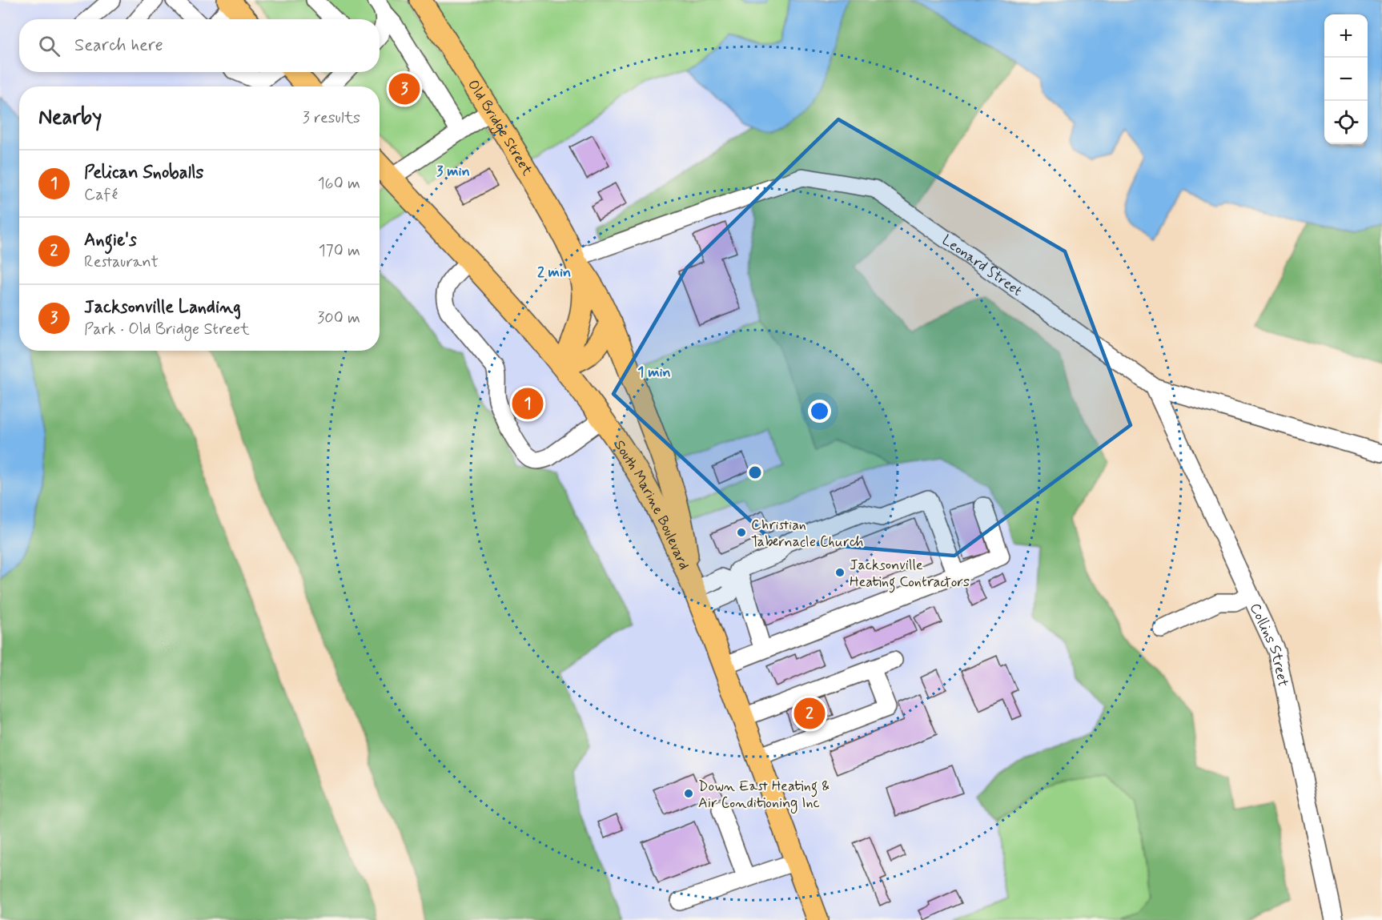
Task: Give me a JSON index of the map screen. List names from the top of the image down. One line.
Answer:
{"streets":{"main road":["Old Bridge Street","South Marine Boulevard"],"street":["Leonard Street","Collins Street"]},"crossings":[["Old Bridge Street","Leonard Street"],["Old Bridge Street","South Marine Boulevard"],["Leonard Street","Collins Street"]],"places":["Christian Tabernacle Church","Jacksonville Heating Contractors","Down East Heating & Air Conditioning Inc"],"page":{"map_buttons":["+","−"],"search":"Search here","pins":["3","1","2"],"heading":["Nearby","3 results"],"list":[{"mark":"1","name":"Pelican Snoballs","note":"Café","value":"160 m"},{"mark":"2","name":"Angie's","note":"Restaurant","value":"170 m"},{"mark":"3","name":"Jacksonville Landing","note":"Park · Old Bridge Street","value":"300 m"}]},"rings":["3 min","2 min","1 min"]}
